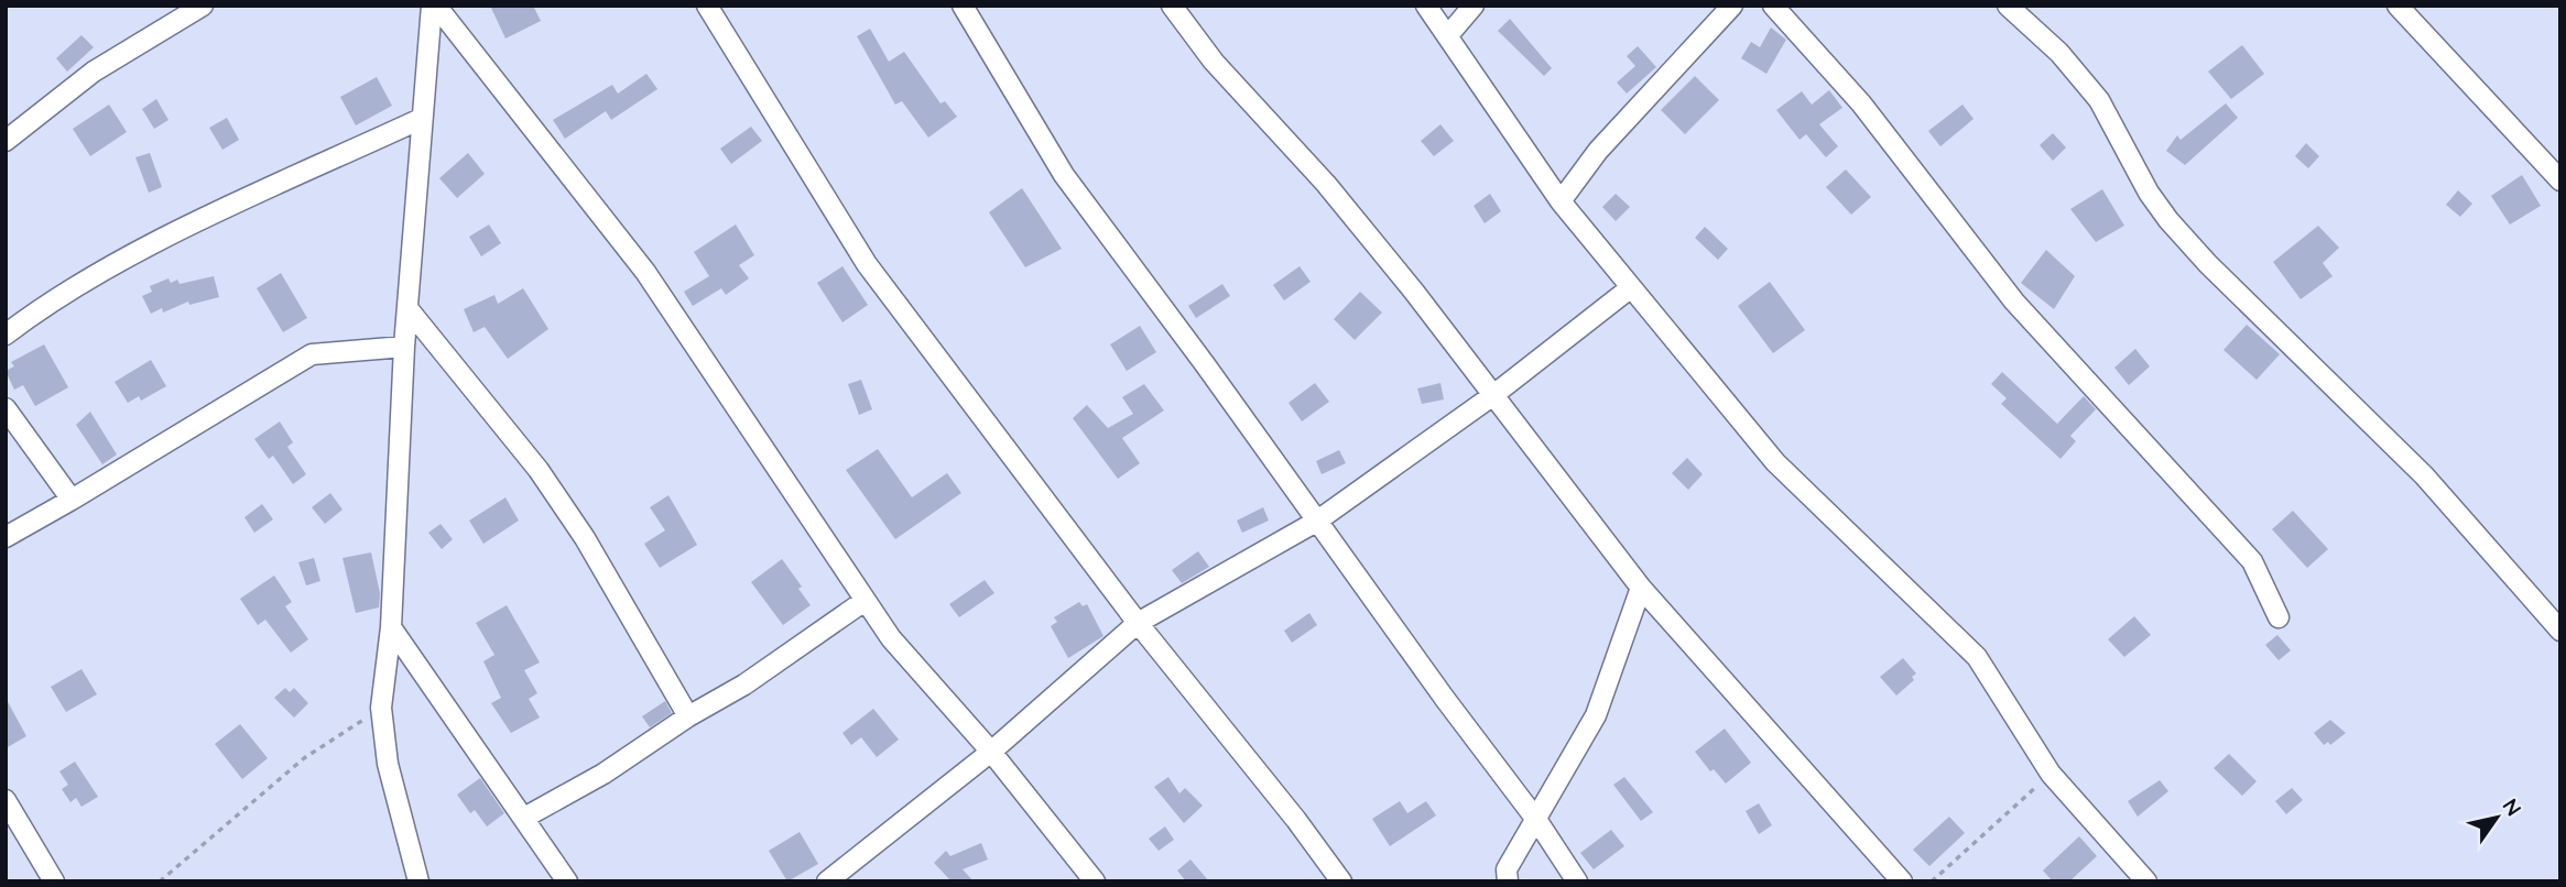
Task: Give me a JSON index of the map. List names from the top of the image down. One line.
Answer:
{"north":"top right"}
